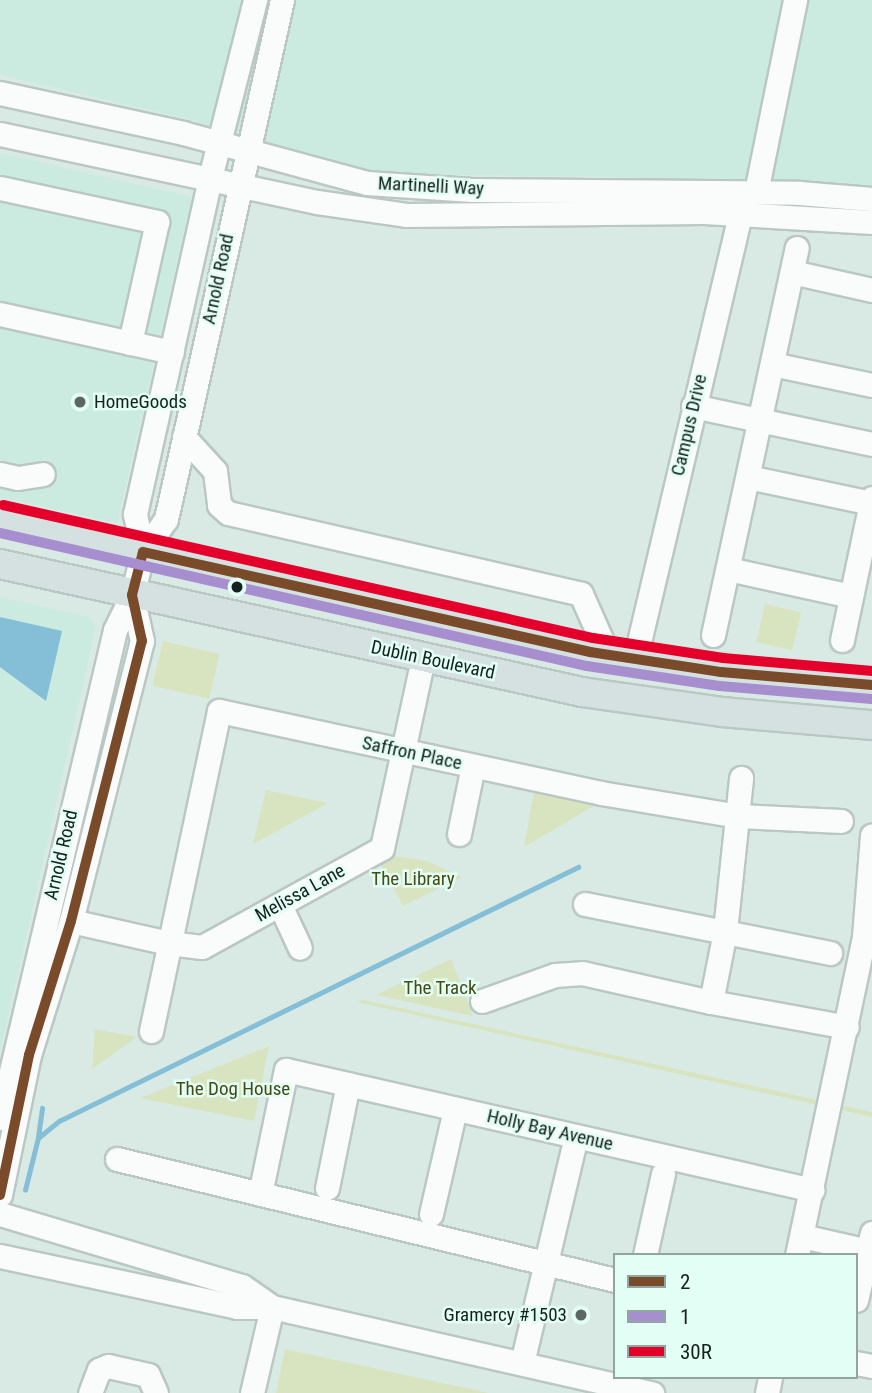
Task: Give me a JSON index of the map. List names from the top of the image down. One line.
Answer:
{"streets":{"main road":["Dublin Boulevard"],"street":["Martinelli Way","Arnold Road","Campus Drive","Saffron Place","Melissa Lane","Holly Bay Avenue"]},"crossings":[["Martinelli Way","Arnold Road"],["Martinelli Way","Campus Drive"],["Arnold Road","Dublin Boulevard"],["Arnold Road","Melissa Lane"],["Dublin Boulevard","Melissa Lane"],["Saffron Place","Melissa Lane"]],"parks":["The Library","The Track","The Dog House"],"places":["HomeGoods","Gramercy #1503"],"lines":["transit line 30R","transit line 1","transit line 2"],"legend":["2","1","30R"]}
